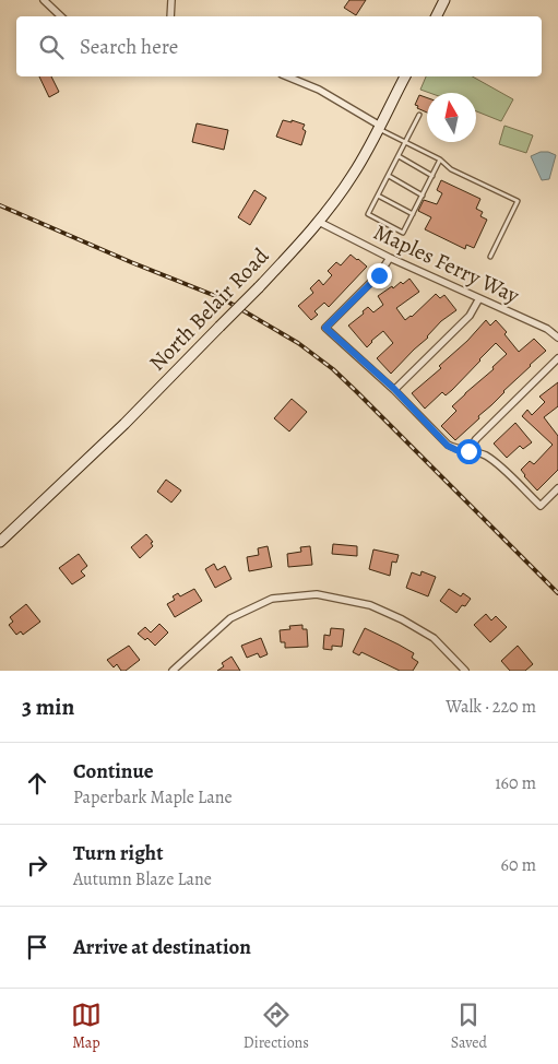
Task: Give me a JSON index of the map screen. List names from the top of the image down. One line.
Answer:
{"streets":{"street":["Maples Ferry Way","North Belair Road"]},"crossings":[["Maples Ferry Way","North Belair Road"]],"north":"top","page":{"search":"Search here","heading":["3 min","Walk · 220 m"],"list":[["Continue","Paperbark Maple Lane","160 m"],["Turn right","Autumn Blaze Lane","60 m"],"Arrive at destination"],"nav":["Map","Directions","Saved"]}}
